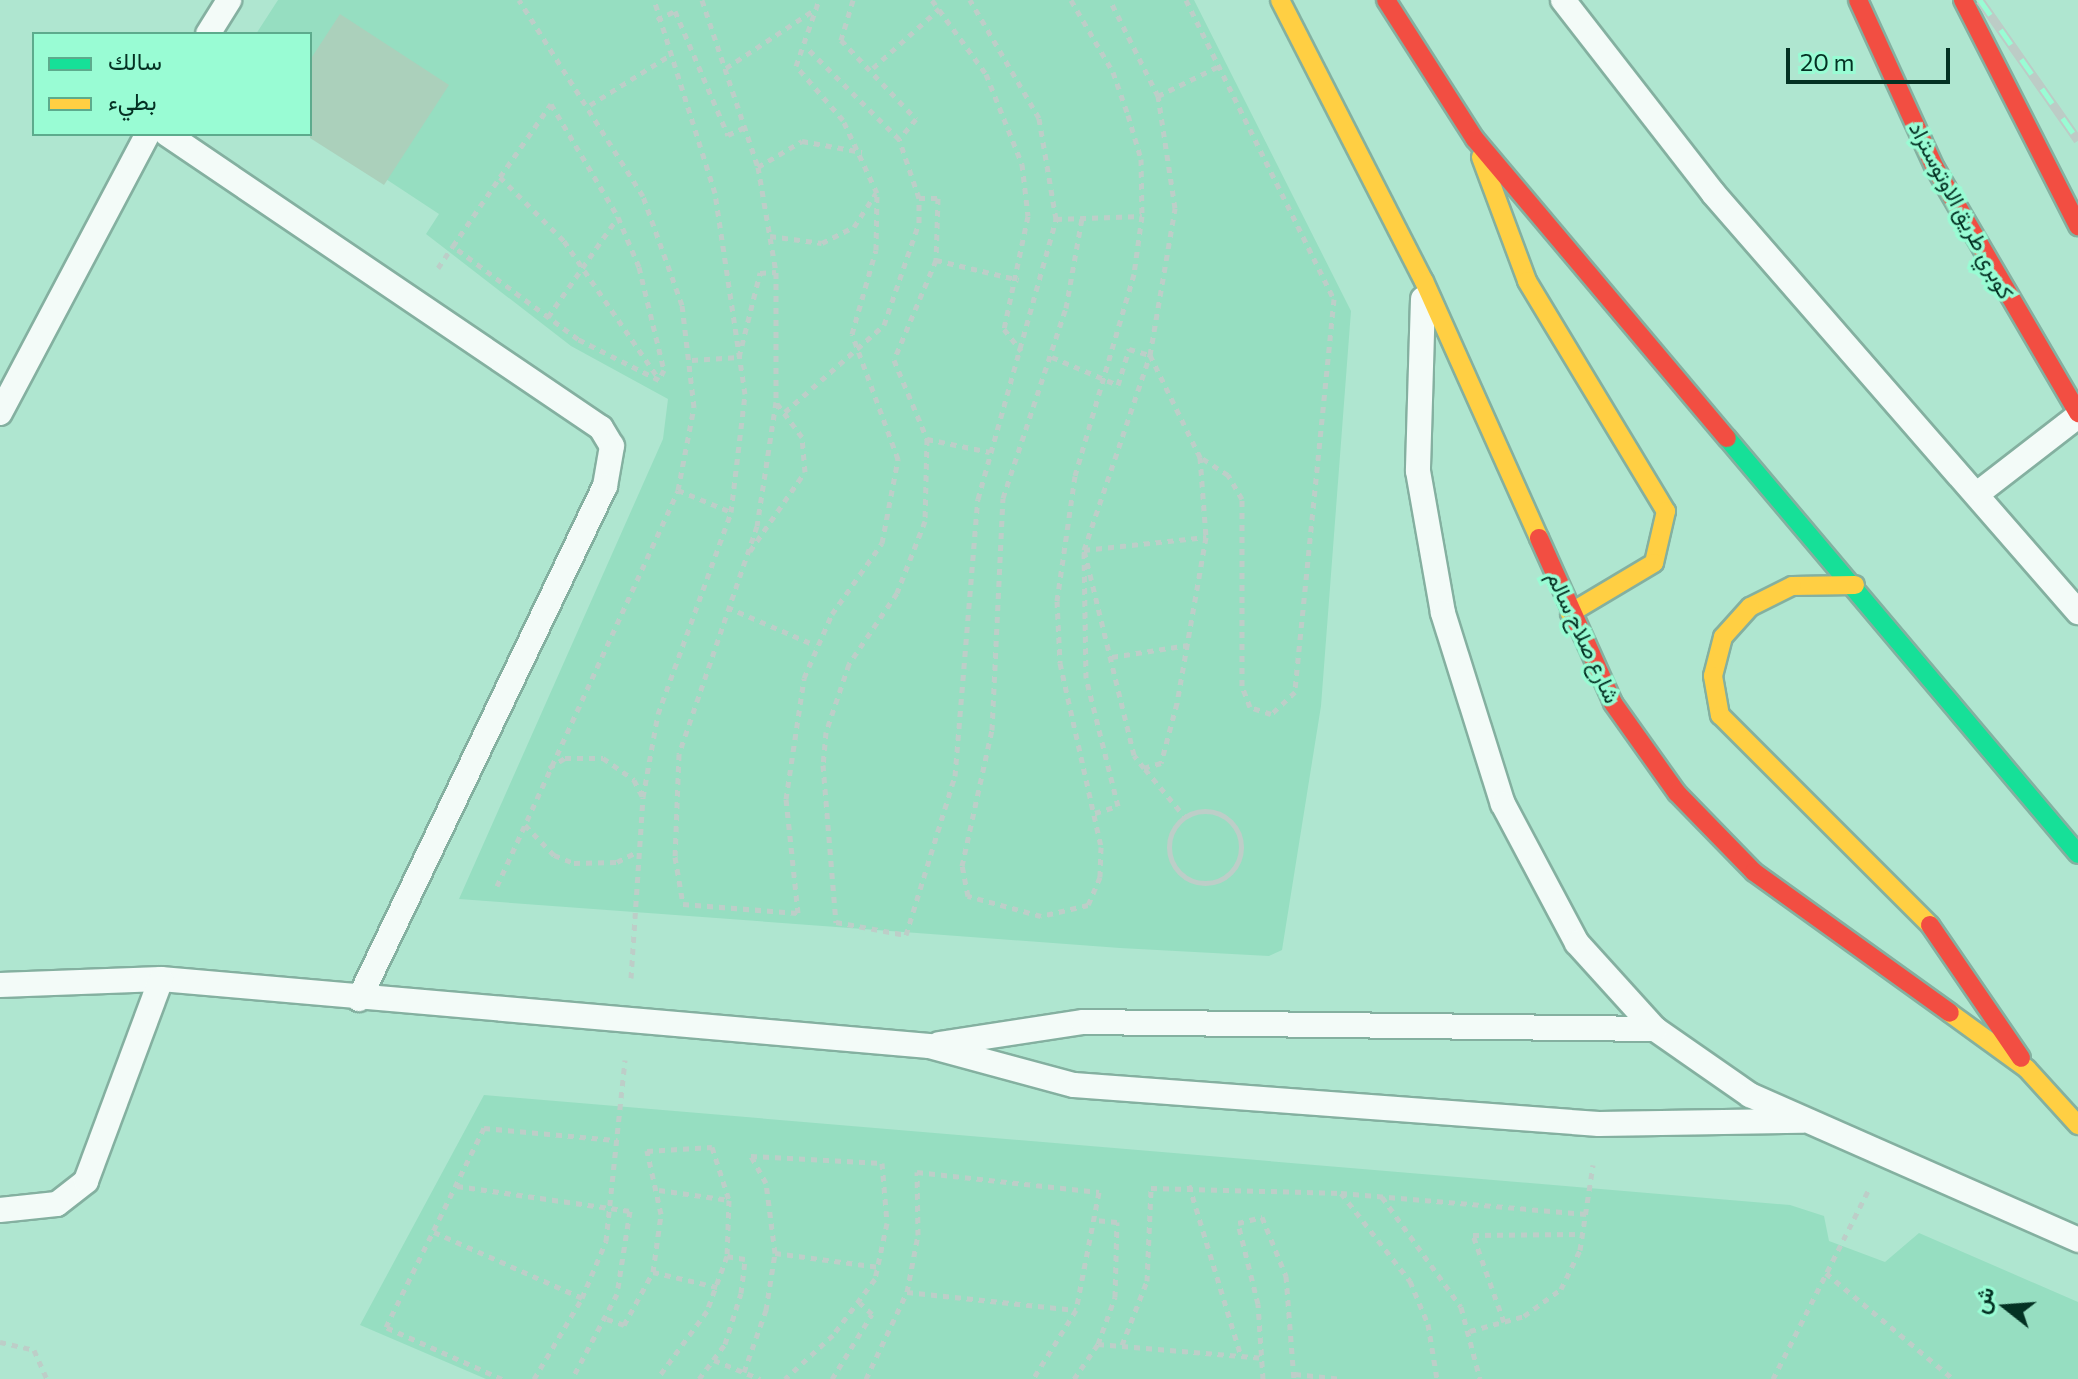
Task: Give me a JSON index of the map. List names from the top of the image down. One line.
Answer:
{"streets":{"highway":["كوبري طريق الاوتوستراد","شارع صلاح سالم"]},"legend":["سالك","بطيء"],"scale_bar":"20 m","north":"left"}
